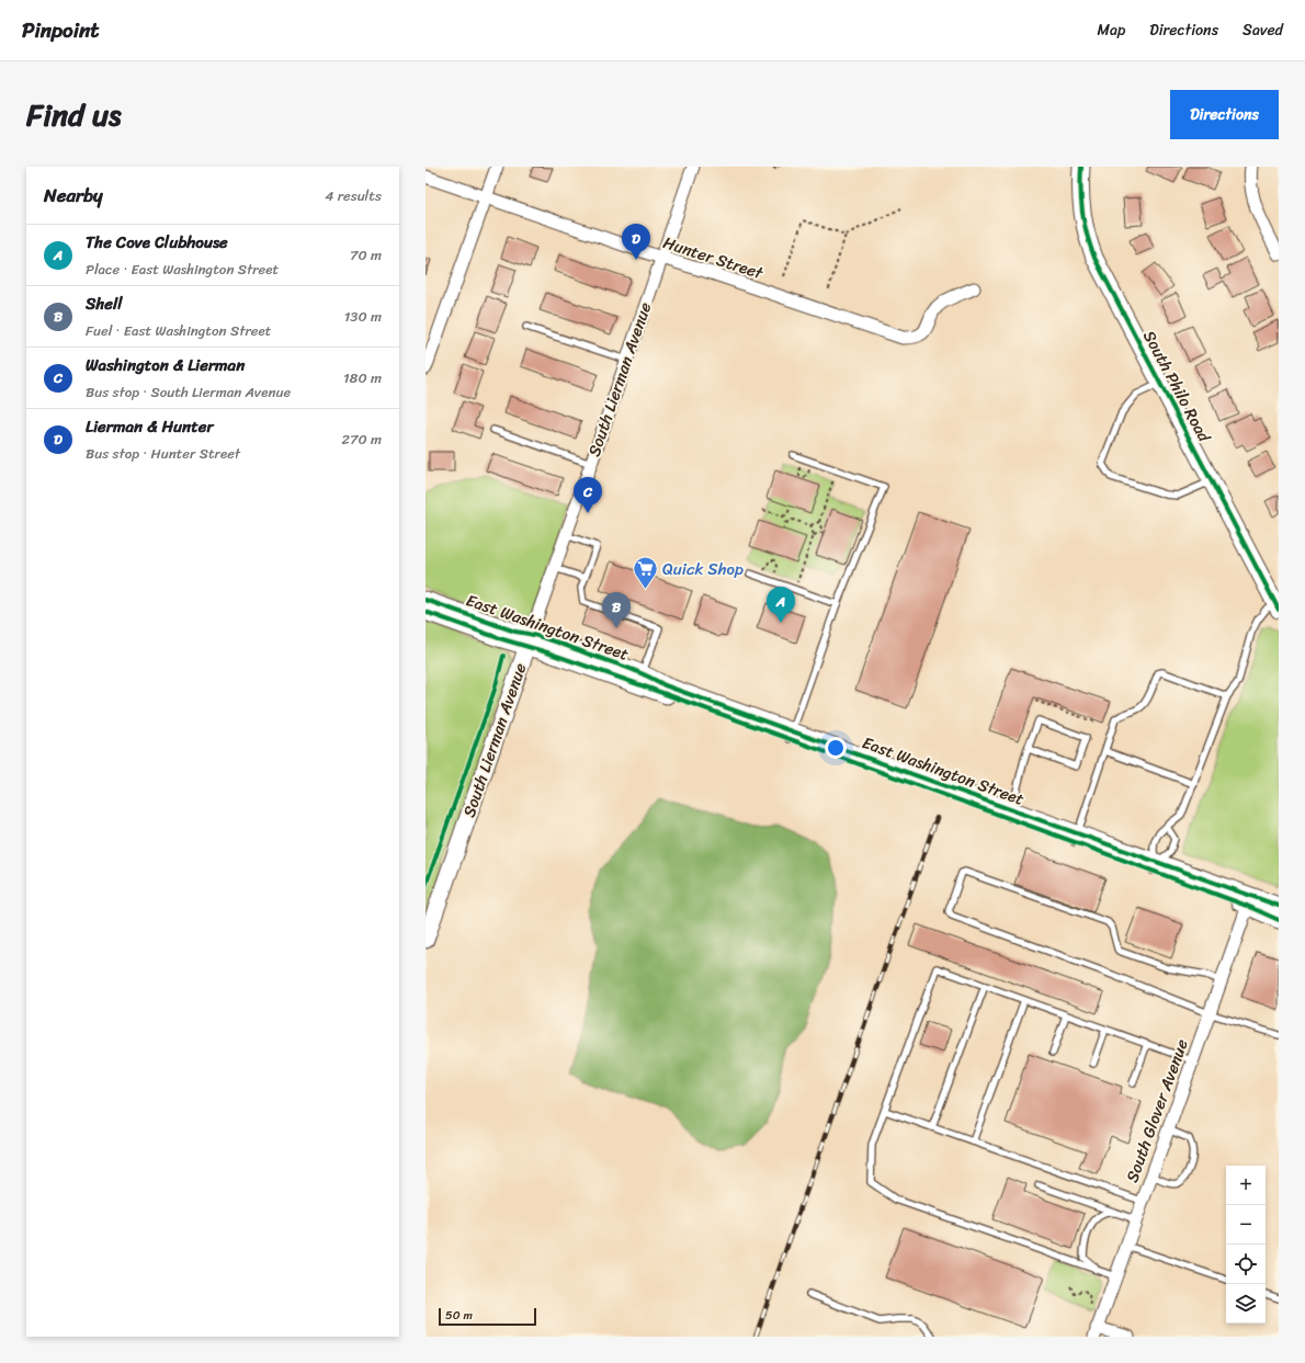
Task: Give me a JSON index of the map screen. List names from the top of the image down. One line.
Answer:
{"streets":{"main road":["South Lierman Avenue","South Philo Road","East Washington Street"],"street":["Hunter Street","South Glover Avenue"]},"crossings":[["Hunter Street","South Lierman Avenue"],["South Lierman Avenue","East Washington Street"],["East Washington Street","South Glover Avenue"]],"places":{"supermarket":["Quick Shop"]},"scale_bar":"50 m","page":{"header":"Pinpoint","nav":["Map","Directions","Saved"],"title":"Find us","buttons":"Directions","heading":["Nearby","4 results"],"list":[{"mark":"A","name":"The Cove Clubhouse","note":"Place · East Washington Street","value":"70 m"},{"mark":"B","name":"Shell","note":"Fuel · East Washington Street","value":"130 m"},{"mark":"C","name":"Washington & Lierman","note":"Bus stop · South Lierman Avenue","value":"180 m"},{"mark":"D","name":"Lierman & Hunter","note":"Bus stop · Hunter Street","value":"270 m"}],"pins":["D","C","A","B"],"map_buttons":["+","−"],"scale":"50 m"}}
